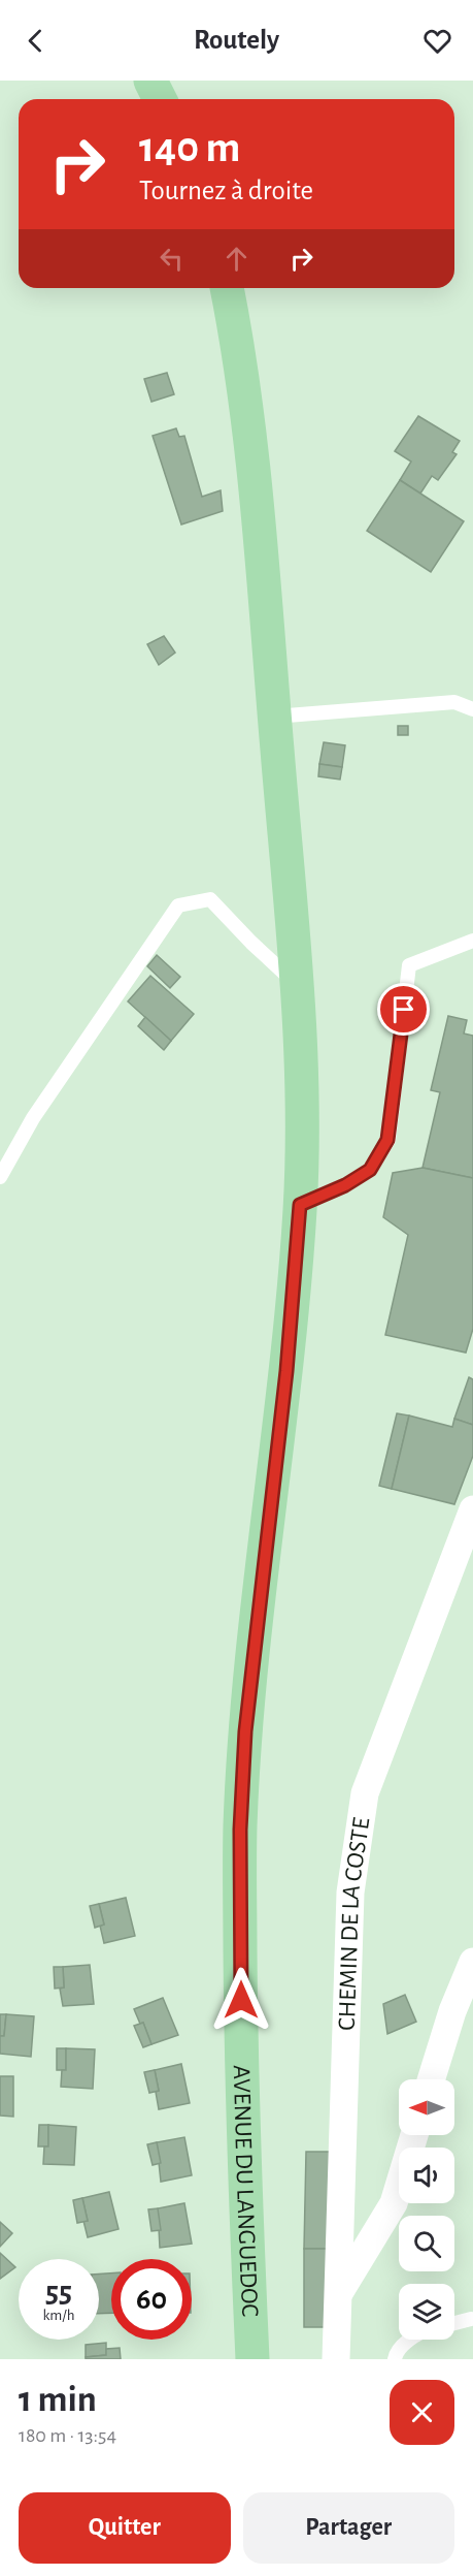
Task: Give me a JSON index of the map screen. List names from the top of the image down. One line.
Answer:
{"streets":{"main road":["AVENUE DU LANGUEDOC"],"street":["CHEMIN DE LA COSTE"]},"north":"left","page":{"header":"Routely","turn":["140 m","Tournez à droite"],"speed":"55 km/h","limit":"60","heading":["1 min","180 m · 13:54"],"buttons":["Quitter","Partager"]}}
